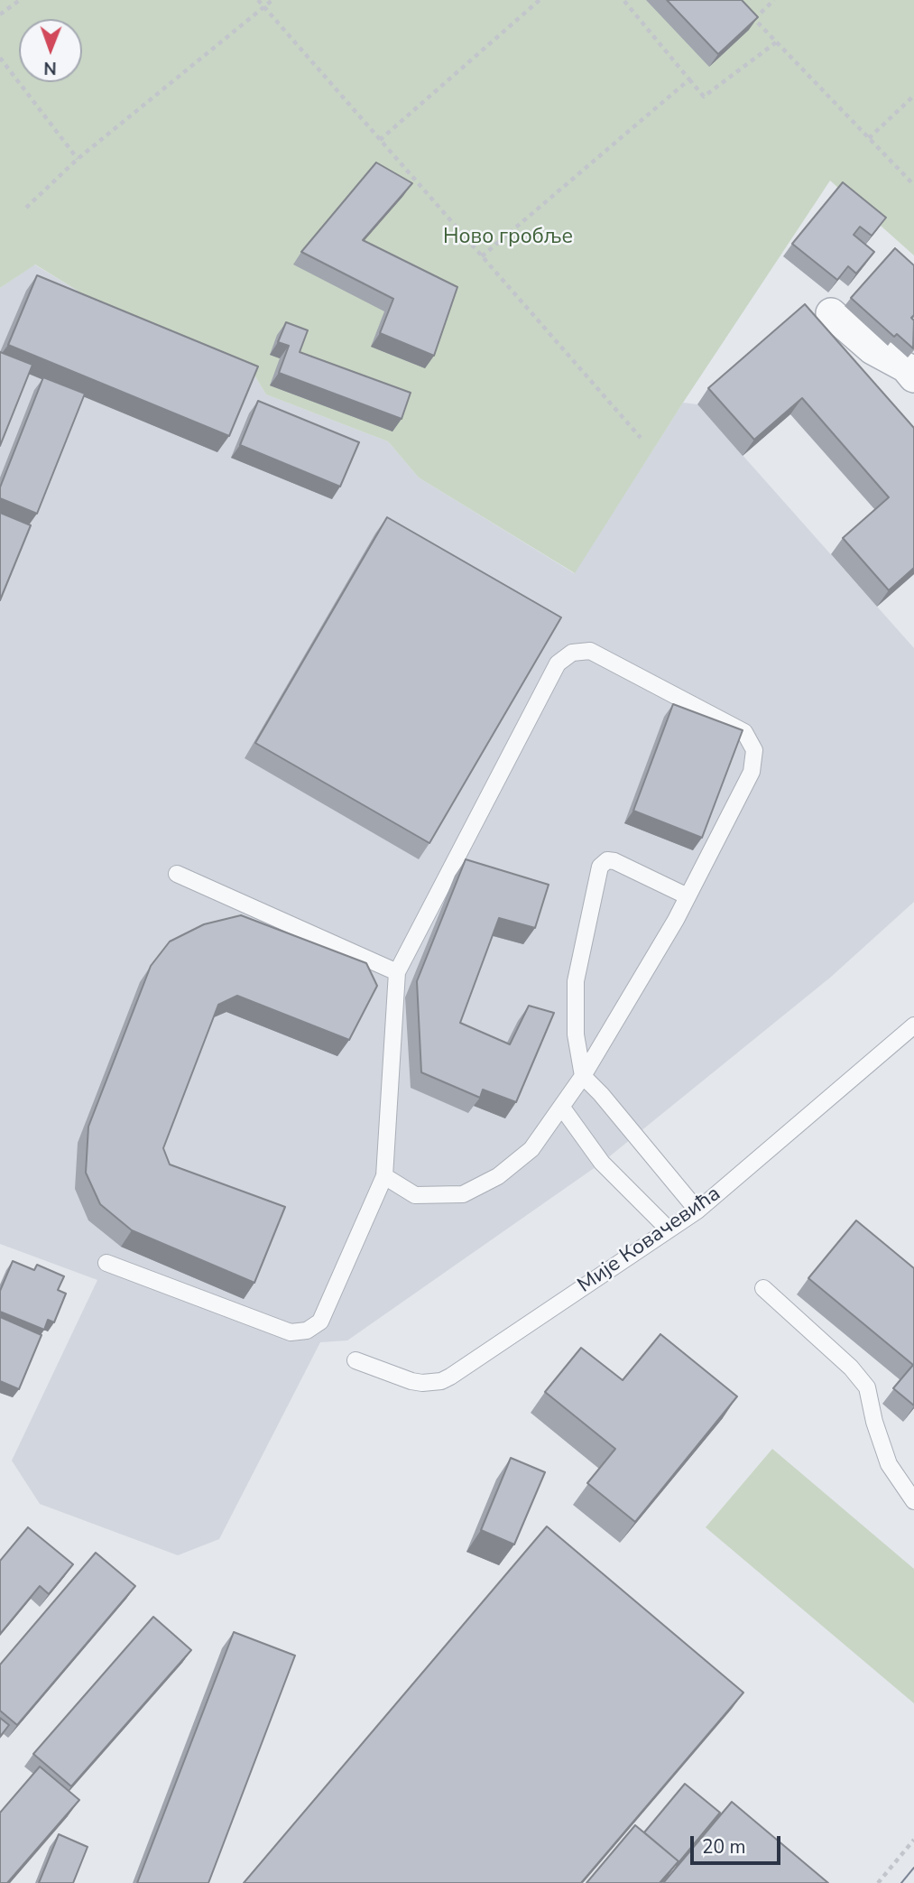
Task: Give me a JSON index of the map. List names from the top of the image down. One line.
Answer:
{"streets":{"lane":["Мије Ковачевића"]},"parks":["Ново гробље"],"scale_bar":"20 m","north":"bottom"}
